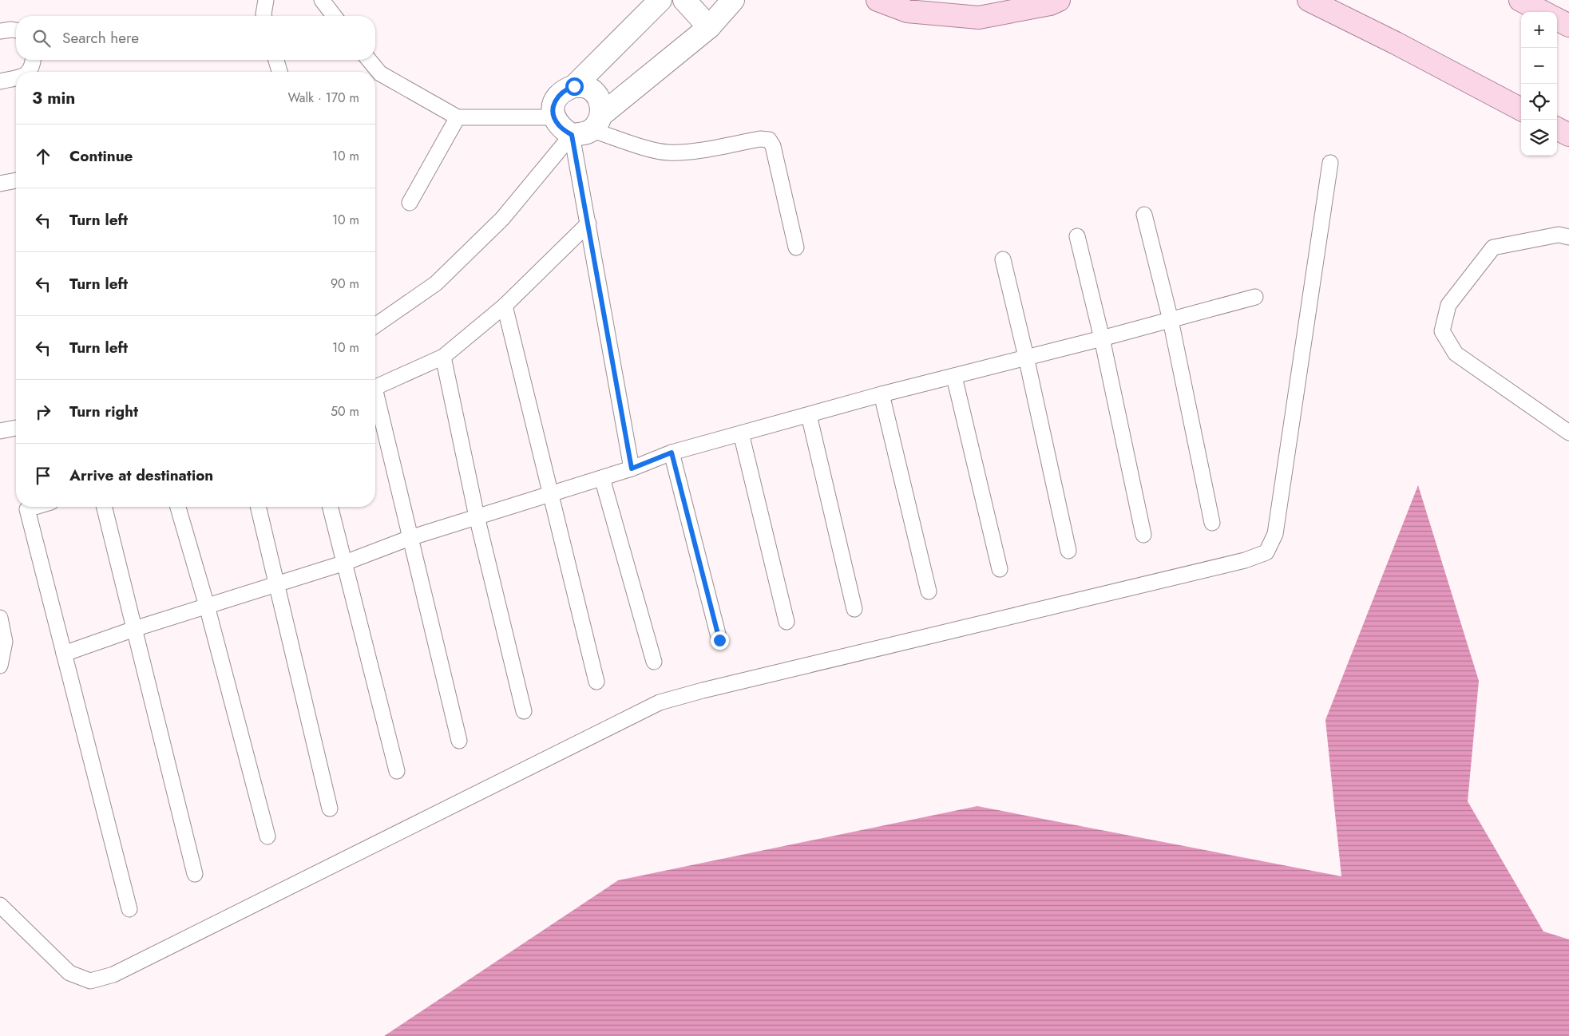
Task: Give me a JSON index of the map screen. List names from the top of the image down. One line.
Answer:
{"page":{"map_buttons":["+","−"],"search":"Search here","heading":["3 min","Walk · 170 m"],"list":[["Continue","10 m"],["Turn left","10 m"],["Turn left","90 m"],["Turn left","10 m"],["Turn right","50 m"],"Arrive at destination"]}}
